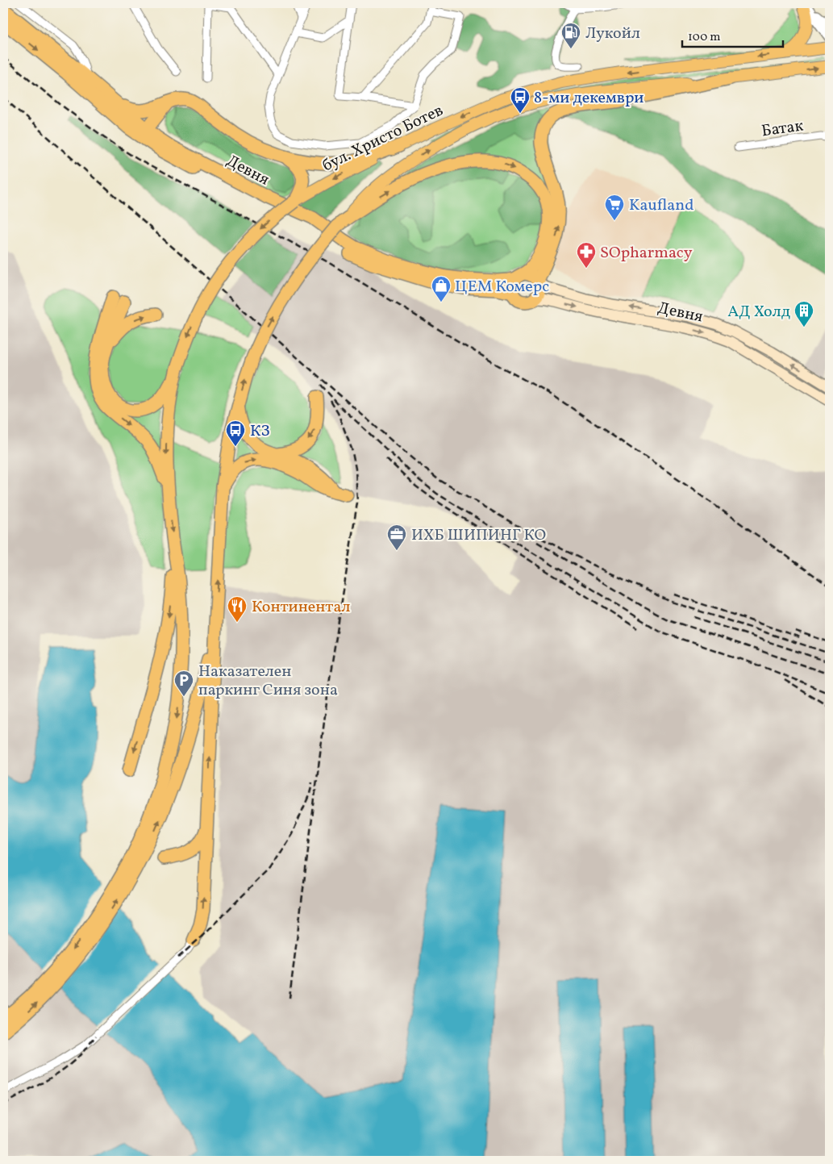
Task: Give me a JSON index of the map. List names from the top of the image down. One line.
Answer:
{"streets":{"highway":["бул. Христо Ботев","Девня"],"street":["Батак"]},"places":{"fuel station":["Лукойл"],"bus stop":["8-ми декември","КЗ"],"supermarket":["Kaufland"],"pharmacy":["SOpharmacy"],"shop":["ЦЕМ Комерс"],"building":["АД Холд"],"office":["ИХБ ШИПИНГ КО"],"restaurant":["Континентал"],"parking":["Наказателен паркинг Синя зона"]},"scale_bar":"100 m"}
